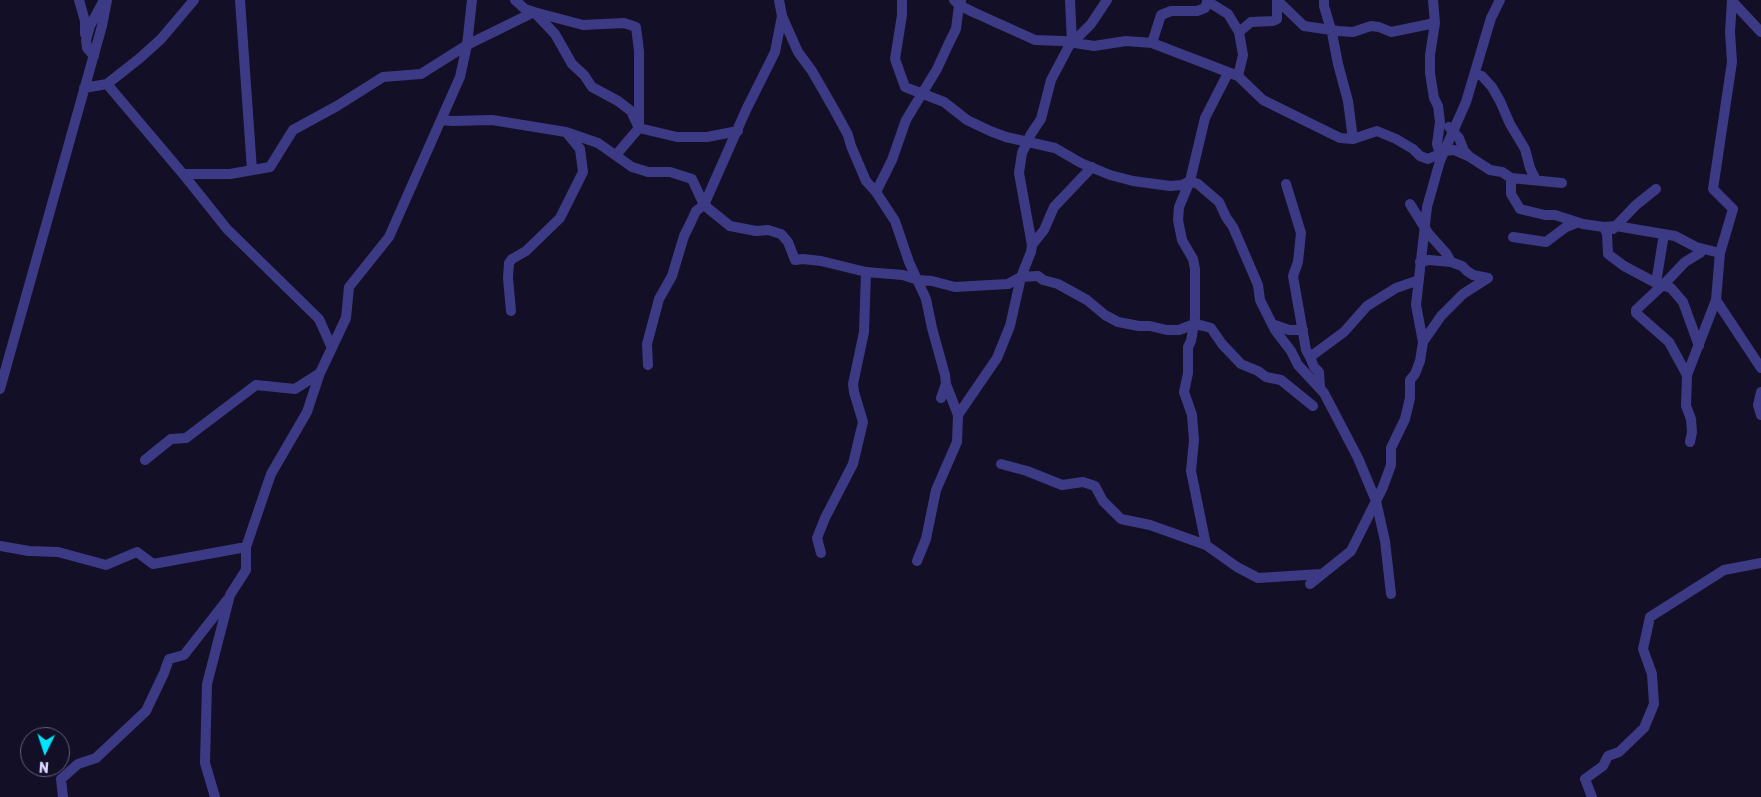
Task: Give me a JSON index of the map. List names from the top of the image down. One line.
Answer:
{"north":"bottom"}
